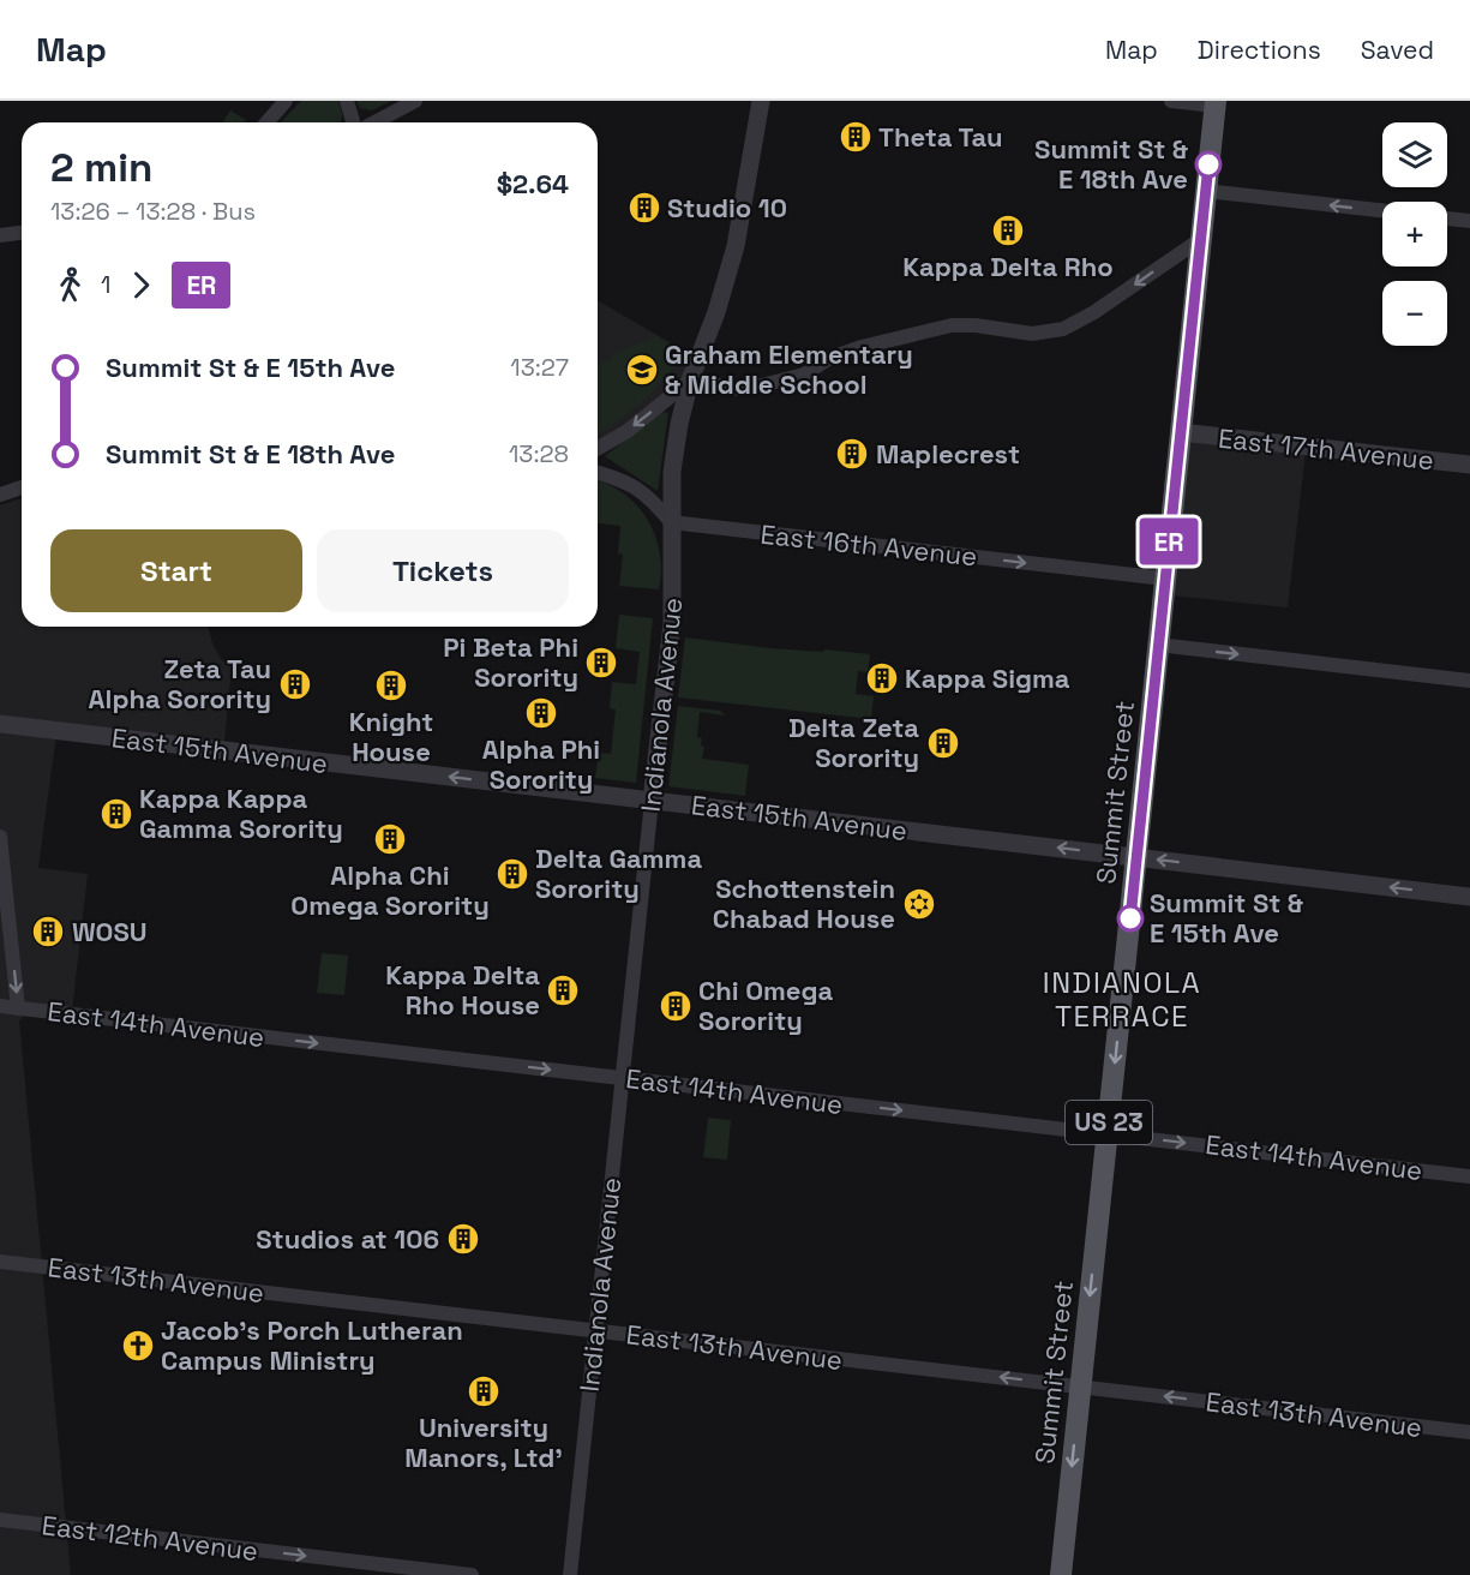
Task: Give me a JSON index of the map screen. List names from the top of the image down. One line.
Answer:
{"streets":{"main road":["Summit Street","US 23"],"street":["East 17th Avenue","East 16th Avenue","Indianola Avenue","East 15th Avenue","East 14th Avenue","East 13th Avenue","East 12th Avenue"]},"crossings":[["East 17th Avenue","Summit Street"],["East 16th Avenue","Indianola Avenue"],["East 16th Avenue","Summit Street"],["Indianola Avenue","East 15th Avenue"],["Indianola Avenue","East 14th Avenue"],["Indianola Avenue","East 13th Avenue"],["East 15th Avenue","Summit Street"],["Summit Street","East 14th Avenue"],["Summit Street","East 13th Avenue"]],"one_way":["East 16th Avenue","East 15th Avenue","Summit Street","East 14th Avenue","East 13th Avenue","East 12th Avenue"],"districts":["INDIANOLA TERRACE"],"places":{"building":["Theta Tau","Studio 10","Kappa Delta Rho","Maplecrest","Pi Beta Phi Sorority","Kappa Sigma","Zeta Tau Alpha Sorority","Knight House","Alpha Phi Sorority","Delta Zeta Sorority","Kappa Kappa Gamma Sorority","Alpha Chi Omega Sorority","Delta Gamma Sorority","WOSU","Kappa Delta Rho House","Chi Omega Sorority","Studios at 106","University Manors, Ltd'"],"other":["Summit St & E 18th Ave","Summit St & E 15th Ave"],"school or university":["Graham Elementary & Middle School"],"synagogue":["Schottenstein Chabad House"],"church":["Jacob's Porch Lutheran Campus Ministry"]},"lines":["bus line ER"],"page":{"header":"Map","nav":["Map","Directions","Saved"],"on_map":"ER","map_buttons":["+","−"],"heading":["2 min","13:26 – 13:28 · Bus","$2.64"],"legs":["1","ER"],"list":[{"name":"Summit St & E 15th Ave","value":"13:27"},{"name":"Summit St & E 18th Ave","value":"13:28"}],"buttons":["Start","Tickets"]}}
